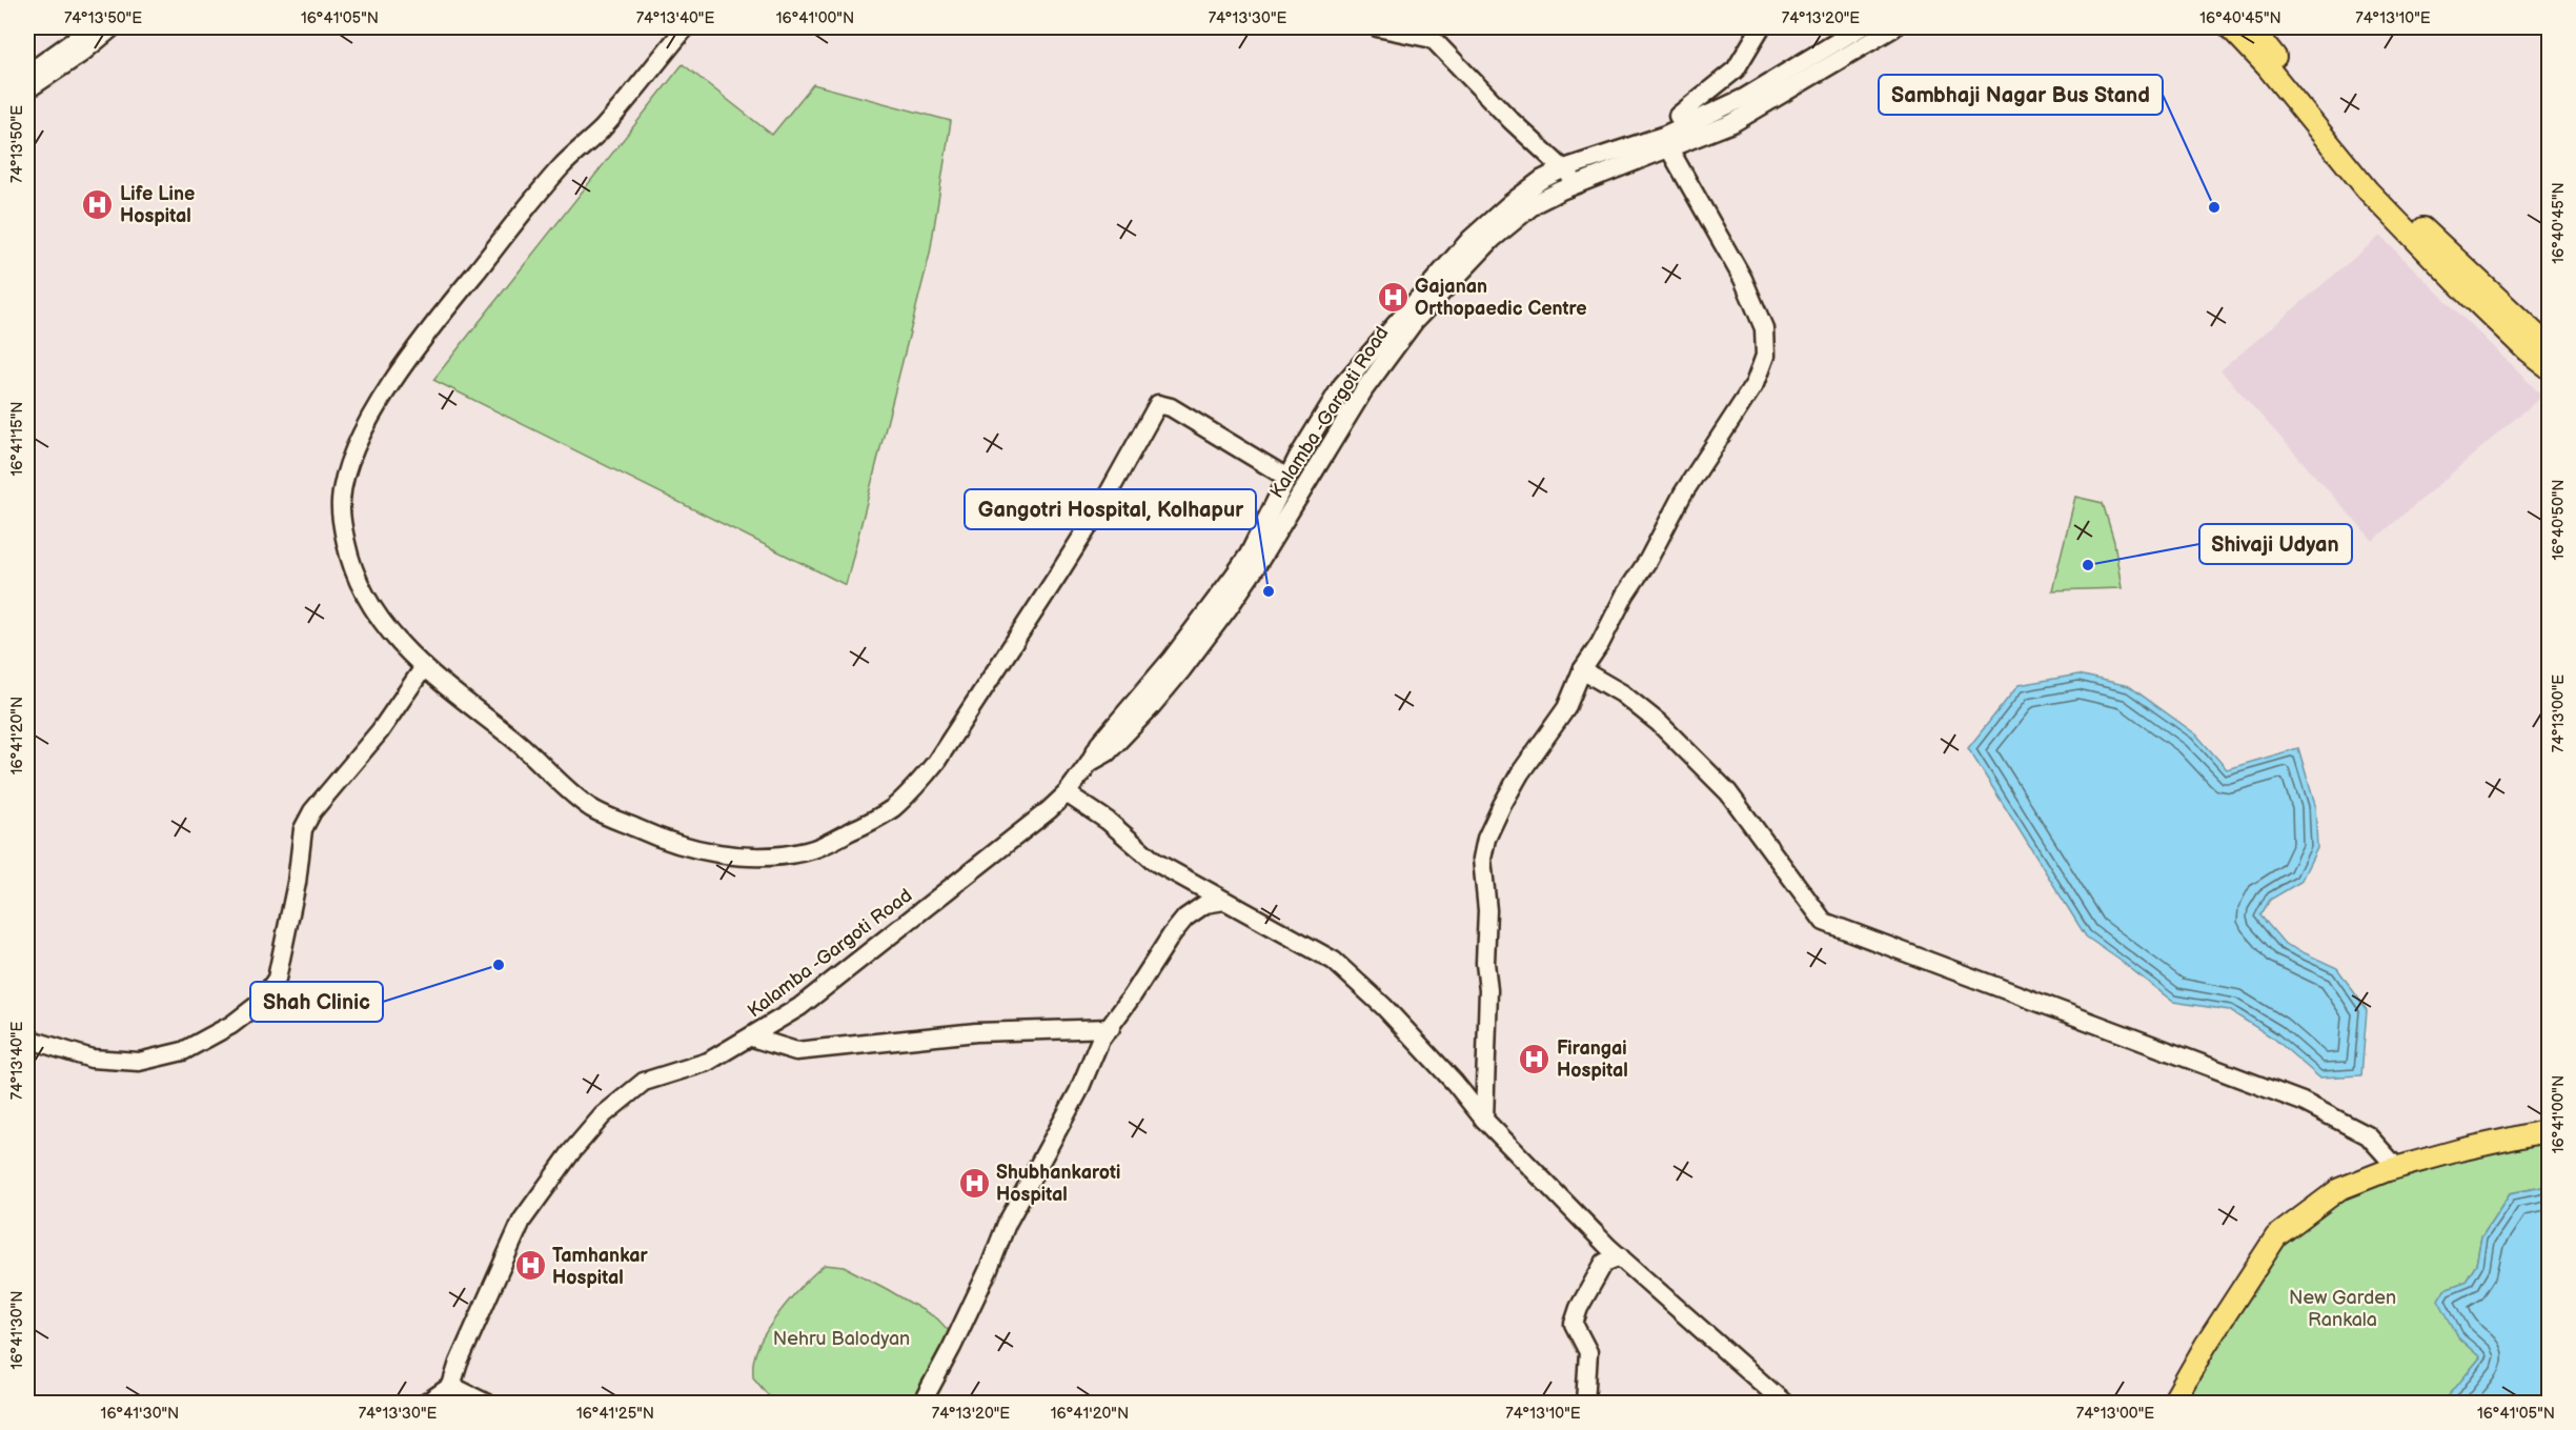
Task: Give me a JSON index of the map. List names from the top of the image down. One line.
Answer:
{"streets":{"street":["Kalamba -Gargoti Road"]},"parks":["New Garden Rankala","Nehru Balodyan"],"places":{"hospital":["Life Line Hospital","Gajanan Orthopaedic Centre","Firangai Hospital","Shubhankaroti Hospital","Tamhankar Hospital"],"other":["Sambhaji Nagar Bus Stand","Shivaji Udyan","Gangotri Hospital, Kolhapur","Shah Clinic"]},"coordinates":["74°13'50\"E","16°41'05\"N","74°13'40\"E","16°41'00\"N","74°13'30\"E","74°13'20\"E","16°40'45\"N","74°13'10\"E","16°41'15\"N","16°40'50\"N","74°13'00\"E","16°41'20\"N","16°41'30\"N","16°41'25\"N"]}
